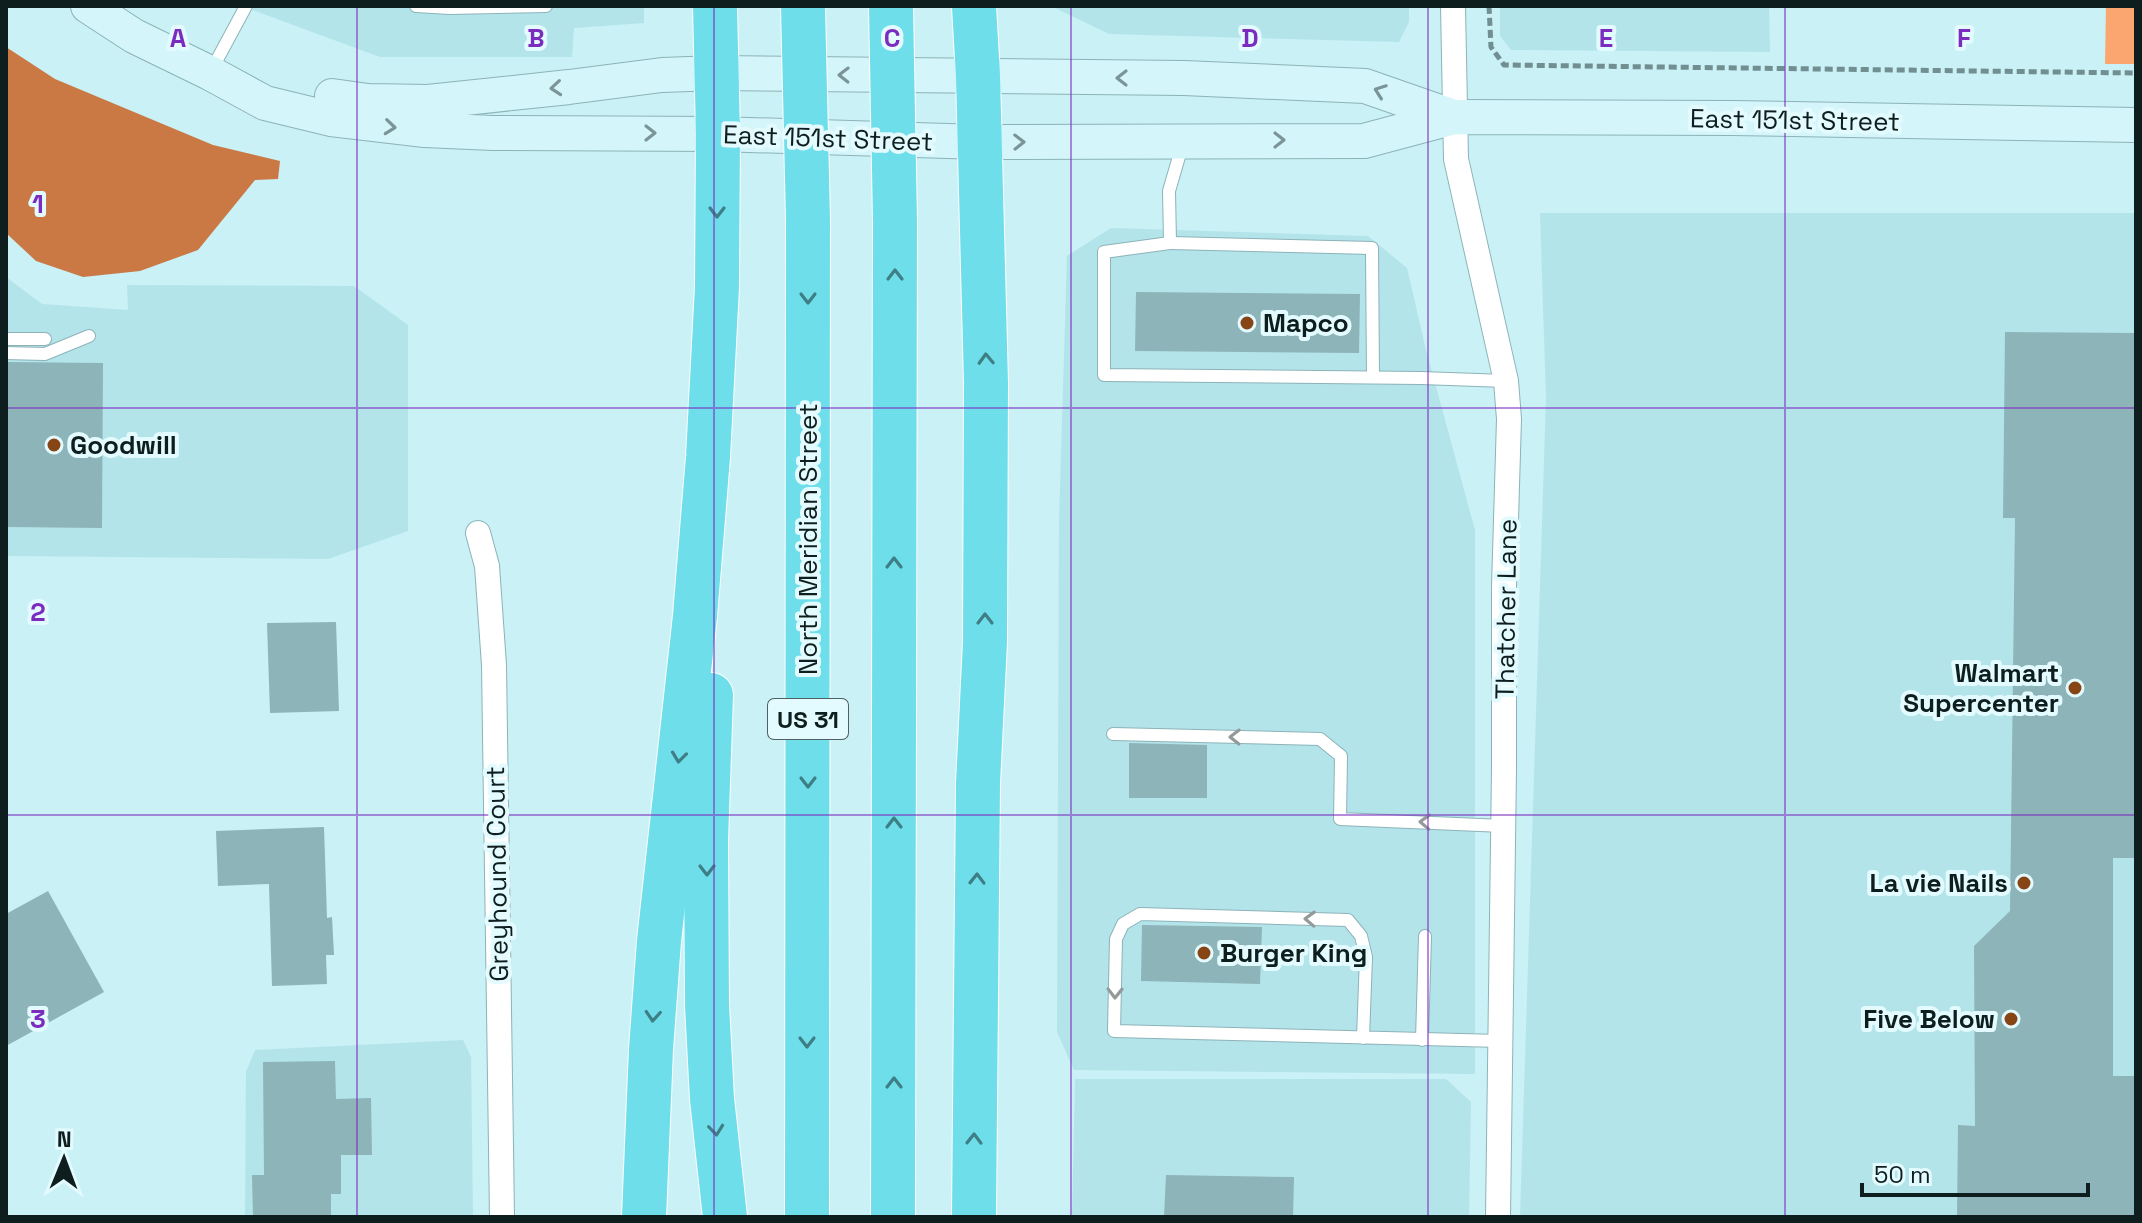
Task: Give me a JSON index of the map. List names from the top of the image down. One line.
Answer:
{"streets":{"highway":["North Meridian Street","US 31"],"street":["East 151st Street","Thatcher Lane","Greyhound Court"]},"crossings":[["East 151st Street","Thatcher Lane"]],"places":["Mapco","Goodwill","Walmart Supercenter","La vie Nails","Burger King","Five Below"],"scale_bar":"50 m","north":"top","grid":{"columns":["A","B","C","D","E","F"],"rows":["1","2","3"]}}
